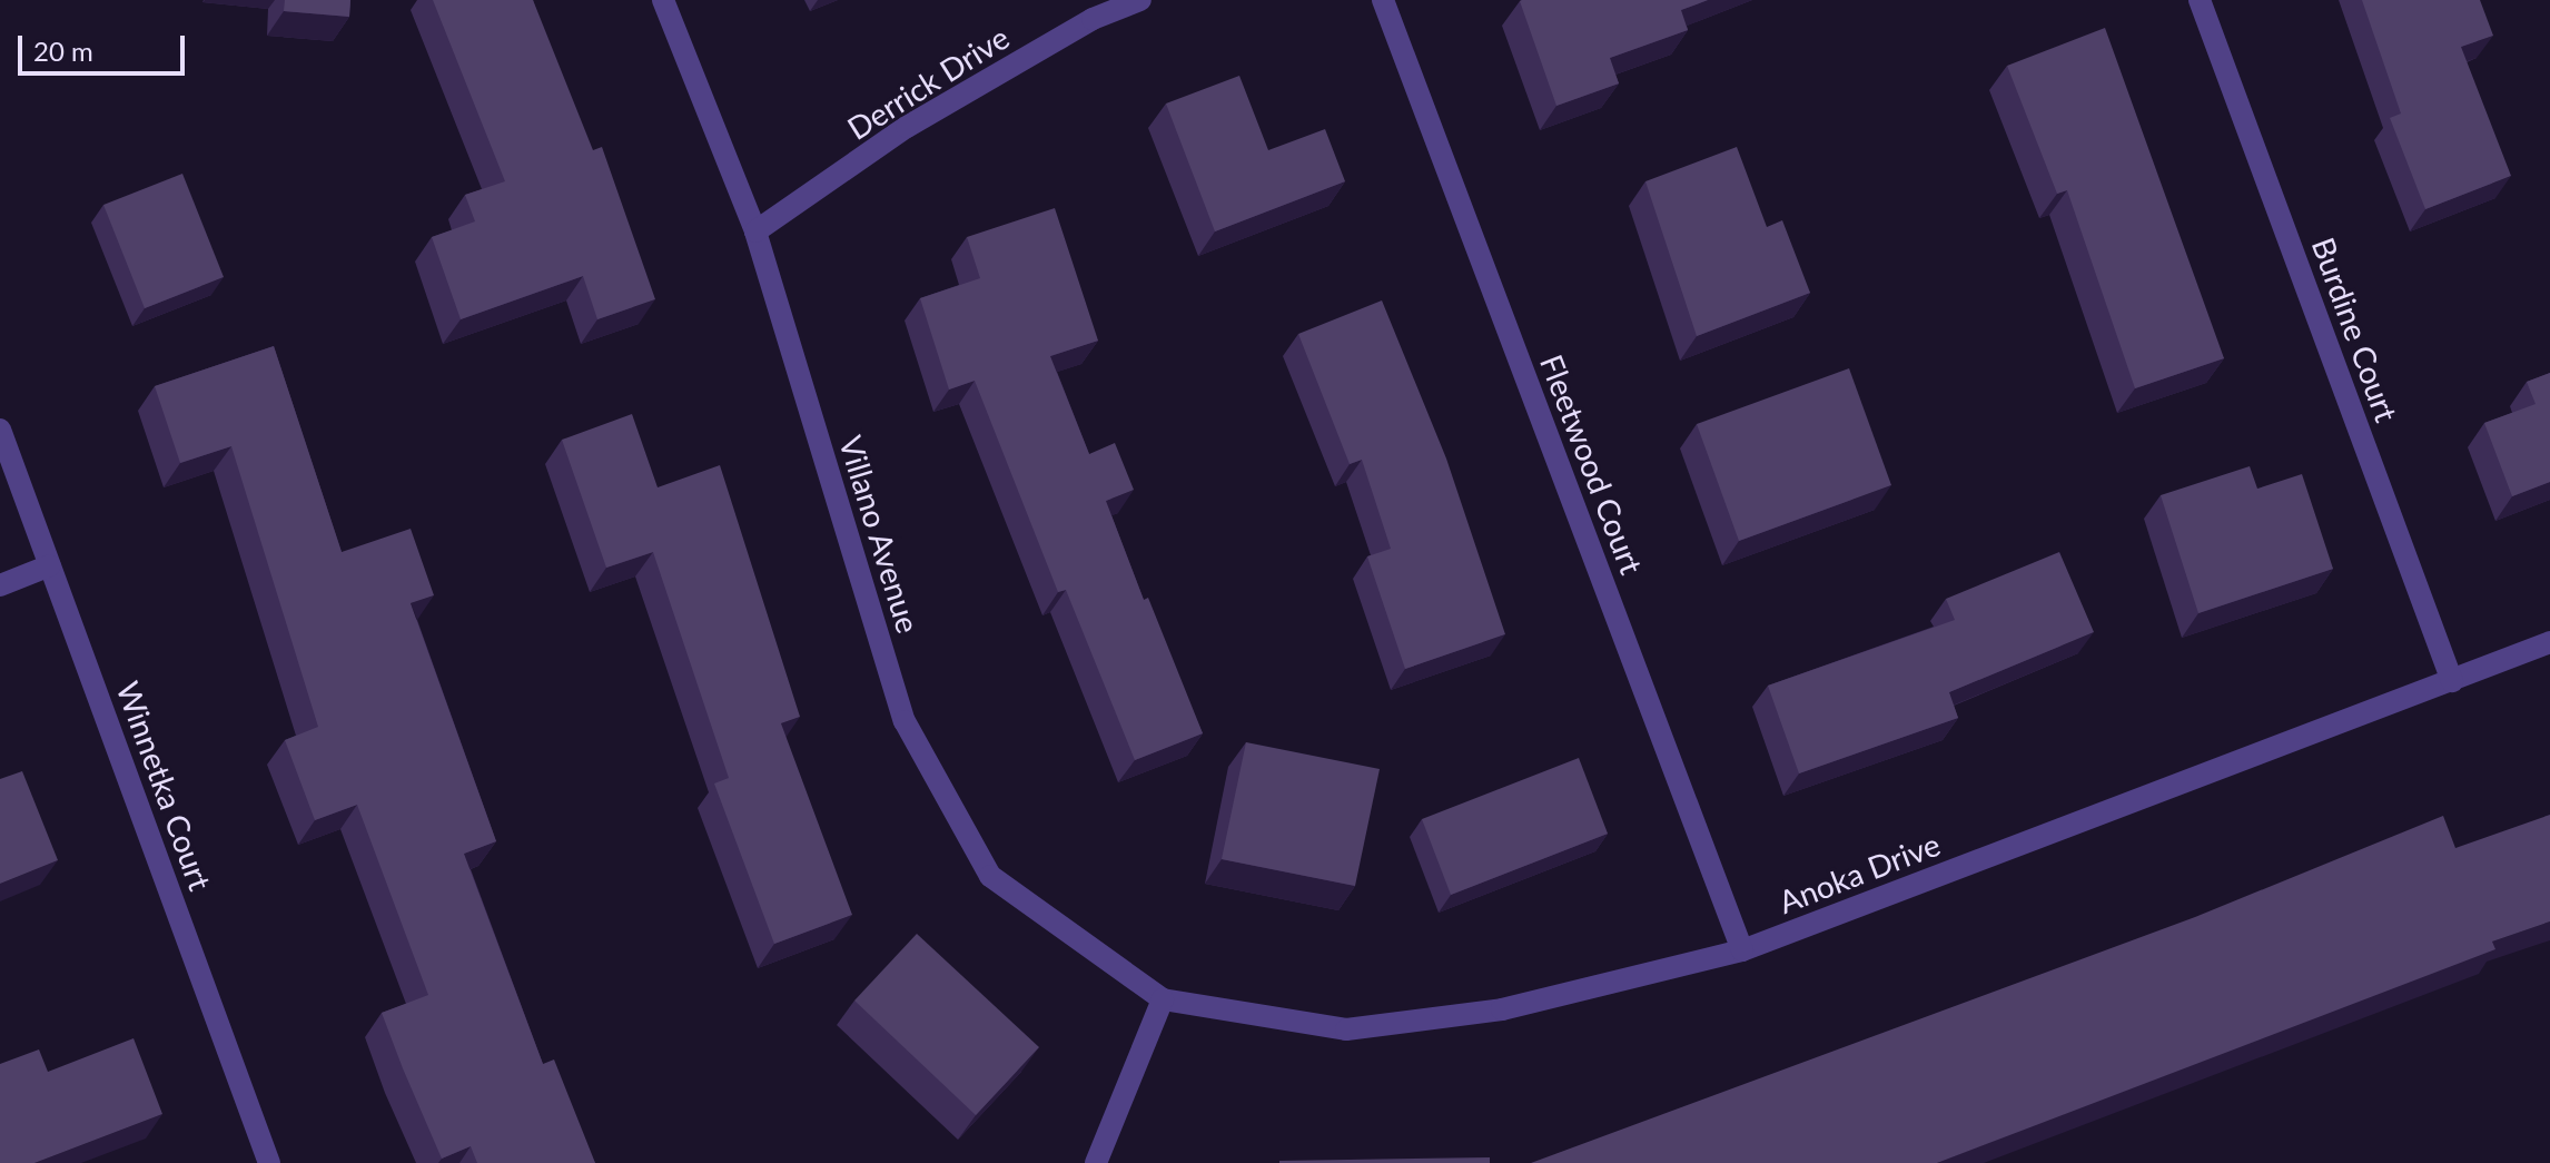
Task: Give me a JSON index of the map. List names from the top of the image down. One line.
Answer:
{"streets":{"street":["Derrick Drive","Burdine Court","Fleetwood Court","Villano Avenue","Winnetka Court","Anoka Drive"]},"crossings":[["Derrick Drive","Villano Avenue"],["Burdine Court","Anoka Drive"],["Fleetwood Court","Anoka Drive"],["Villano Avenue","Anoka Drive"]],"scale_bar":"20 m"}
